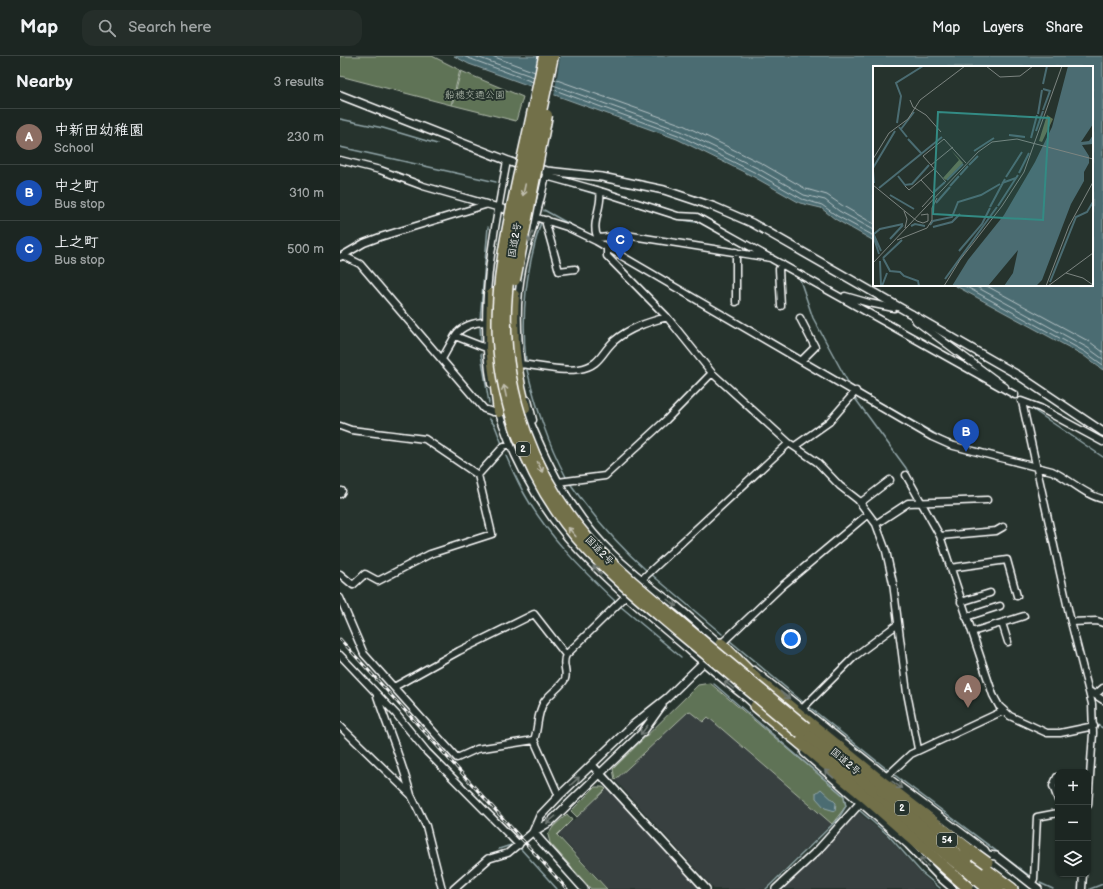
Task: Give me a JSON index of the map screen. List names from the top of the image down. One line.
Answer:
{"streets":{"highway":["国道2号","2","54"]},"crossings":[["国道2号","54"]],"parks":["船穂交通公園"],"page":{"header":"Map","search":"Search here","nav":["Map","Layers","Share"],"heading":["Nearby","3 results"],"list":[{"mark":"A","name":"中新田幼稚園","note":"School","value":"230 m"},{"mark":"B","name":"中之町","note":"Bus stop","value":"310 m"},{"mark":"C","name":"上之町","note":"Bus stop","value":"500 m"}],"pins":["C","B","A"],"map_buttons":["+","−"]}}
